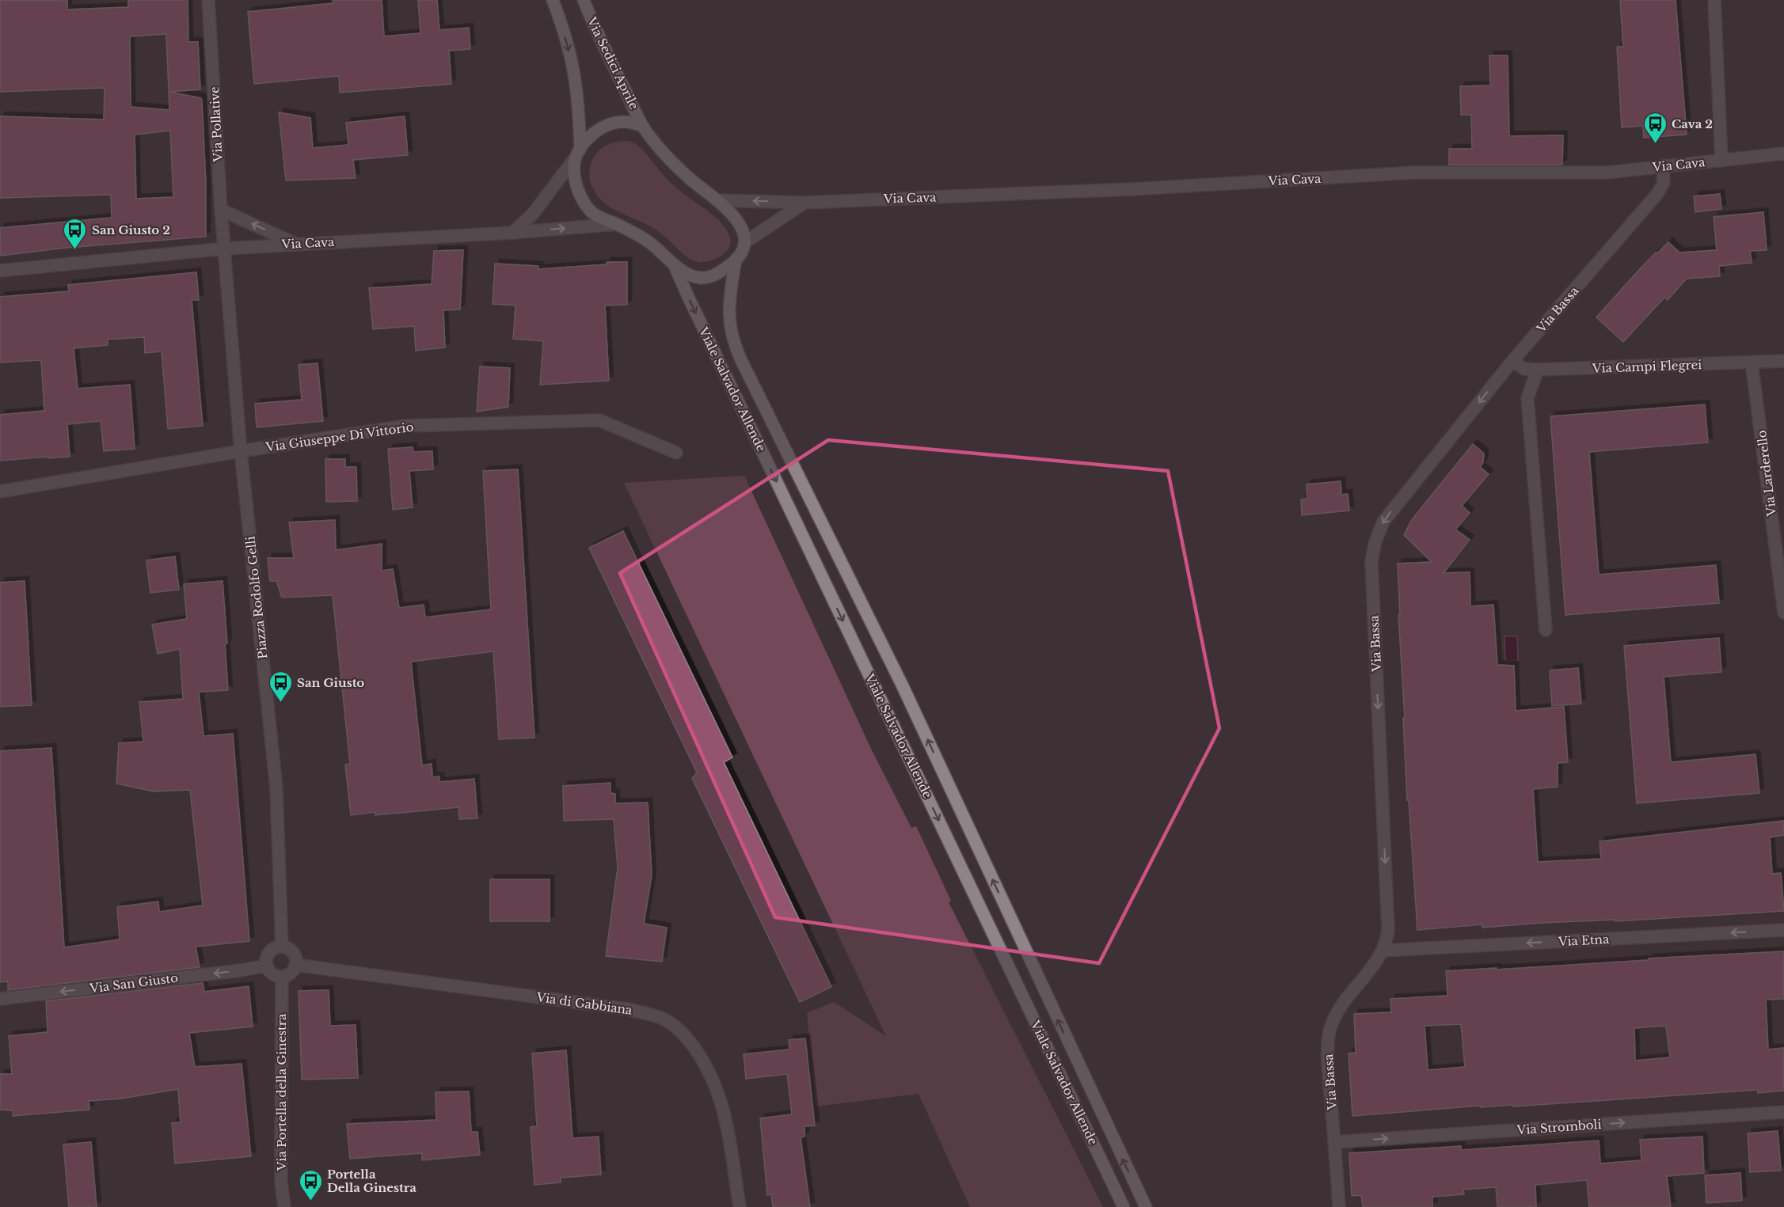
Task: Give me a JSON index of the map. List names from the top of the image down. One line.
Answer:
{"streets":{"main road":["Via Sedici Aprile","Viale Salvador Allende"],"street":["Via Pollative","Via Cava","Via Bassa","Via Campi Flegrei","Via Giuseppe Di Vittorio","Via Larderello","Piazza Rodolfo Gelli","Via Etna","Via San Giusto","Via di Gabbiana","Via Portella della Ginestra","Via Stromboli"]},"crossings":[["Via Sedici Aprile","Via Cava"],["Via Pollative","Via Cava"],["Via Pollative","Piazza Rodolfo Gelli"],["Via Cava","Via Bassa"],["Via Cava","Piazza Rodolfo Gelli"],["Via Bassa","Via Campi Flegrei"],["Via Bassa","Via Etna"],["Via Bassa","Via Stromboli"],["Via Campi Flegrei","Via Larderello"],["Via Giuseppe Di Vittorio","Piazza Rodolfo Gelli"],["Piazza Rodolfo Gelli","Via San Giusto"],["Piazza Rodolfo Gelli","Via di Gabbiana"],["Piazza Rodolfo Gelli","Via Portella della Ginestra"],["Via San Giusto","Via di Gabbiana"],["Via San Giusto","Via Portella della Ginestra"],["Via di Gabbiana","Via Portella della Ginestra"]],"one_way":["Via Bassa","Via Etna","Via San Giusto","Via Stromboli"],"places":{"bus stop":["Cava 2","San Giusto 2","San Giusto","Portella Della Ginestra"]}}
